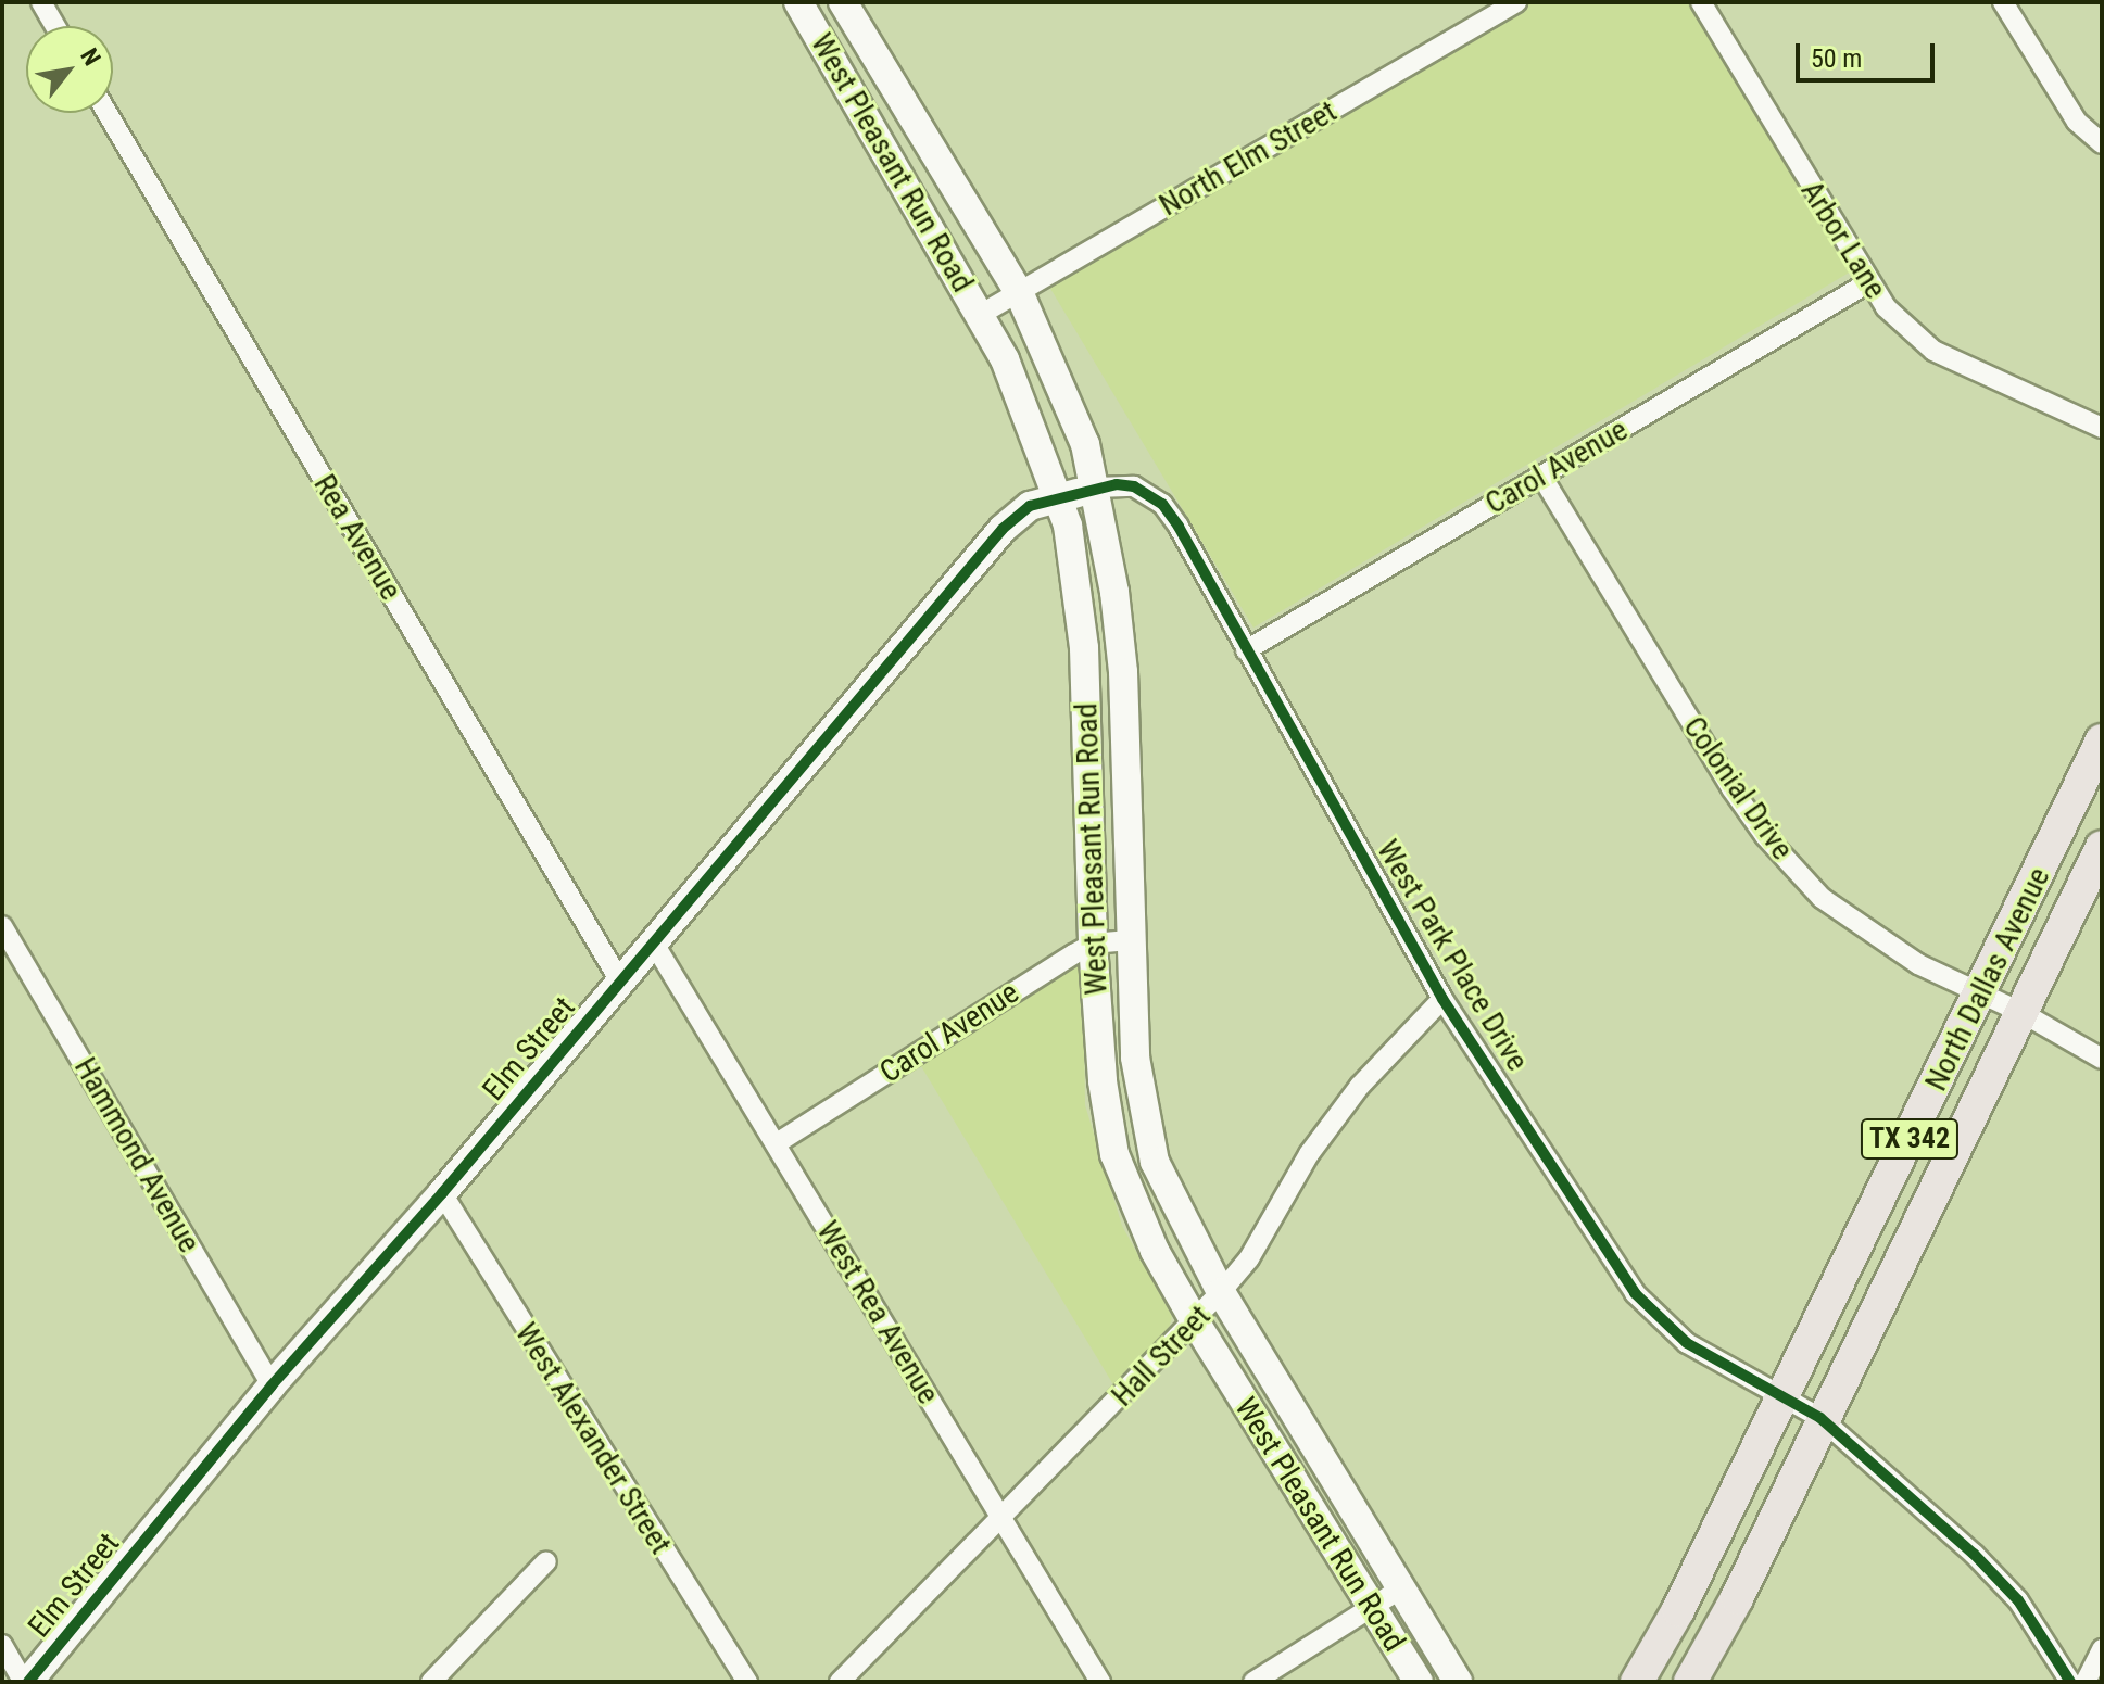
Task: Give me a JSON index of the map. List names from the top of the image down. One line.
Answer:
{"streets":{"main road":["West Pleasant Run Road","North Dallas Avenue","Elm Street","TX 342"],"street":["North Elm Street","Arbor Lane","Carol Avenue","Rea Avenue","Colonial Drive","West Park Place Drive","Hammond Avenue","West Rea Avenue","Hall Street","West Alexander Street"]},"crossings":[["North Elm Street","West Pleasant Run Road"],["West Pleasant Run Road","Carol Avenue"],["West Pleasant Run Road","West Park Place Drive"],["West Pleasant Run Road","Elm Street"],["West Pleasant Run Road","Hall Street"],["Arbor Lane","Carol Avenue"],["Carol Avenue","Colonial Drive"],["Carol Avenue","West Park Place Drive"],["Carol Avenue","West Rea Avenue"],["Rea Avenue","Elm Street"],["Colonial Drive","North Dallas Avenue"],["West Park Place Drive","North Dallas Avenue"],["West Park Place Drive","Elm Street"],["West Park Place Drive","Hall Street"],["Elm Street","Hammond Avenue"],["Elm Street","West Rea Avenue"],["Elm Street","West Alexander Street"],["West Rea Avenue","Hall Street"]],"scale_bar":"50 m","north":"top right"}
